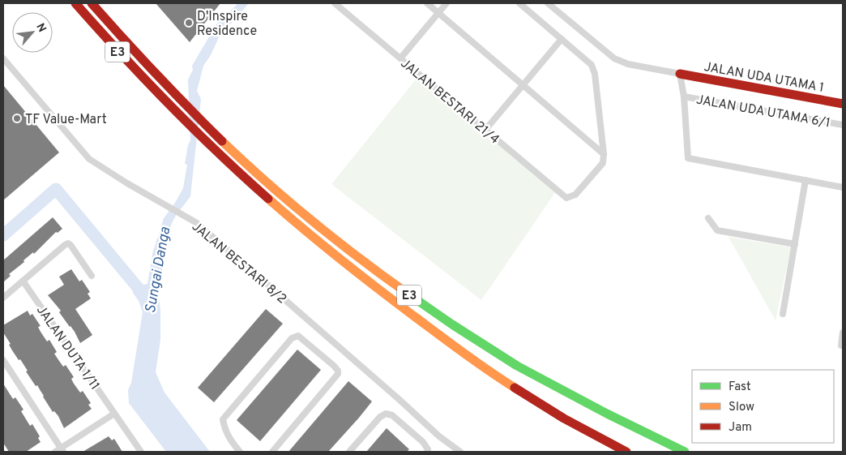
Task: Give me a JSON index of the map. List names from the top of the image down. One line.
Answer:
{"streets":{"main road":["E3","JALAN UDA UTAMA 1"],"street":["JALAN BESTARI 21/4","JALAN UDA UTAMA 6/1","JALAN BESTARI 8/2","JALAN DUTA 1/11"]},"water":["Sungai Danga"],"places":["D'Inspire Residence","TF Value-Mart"],"legend":["Fast","Slow","Jam"],"north":"top right"}
